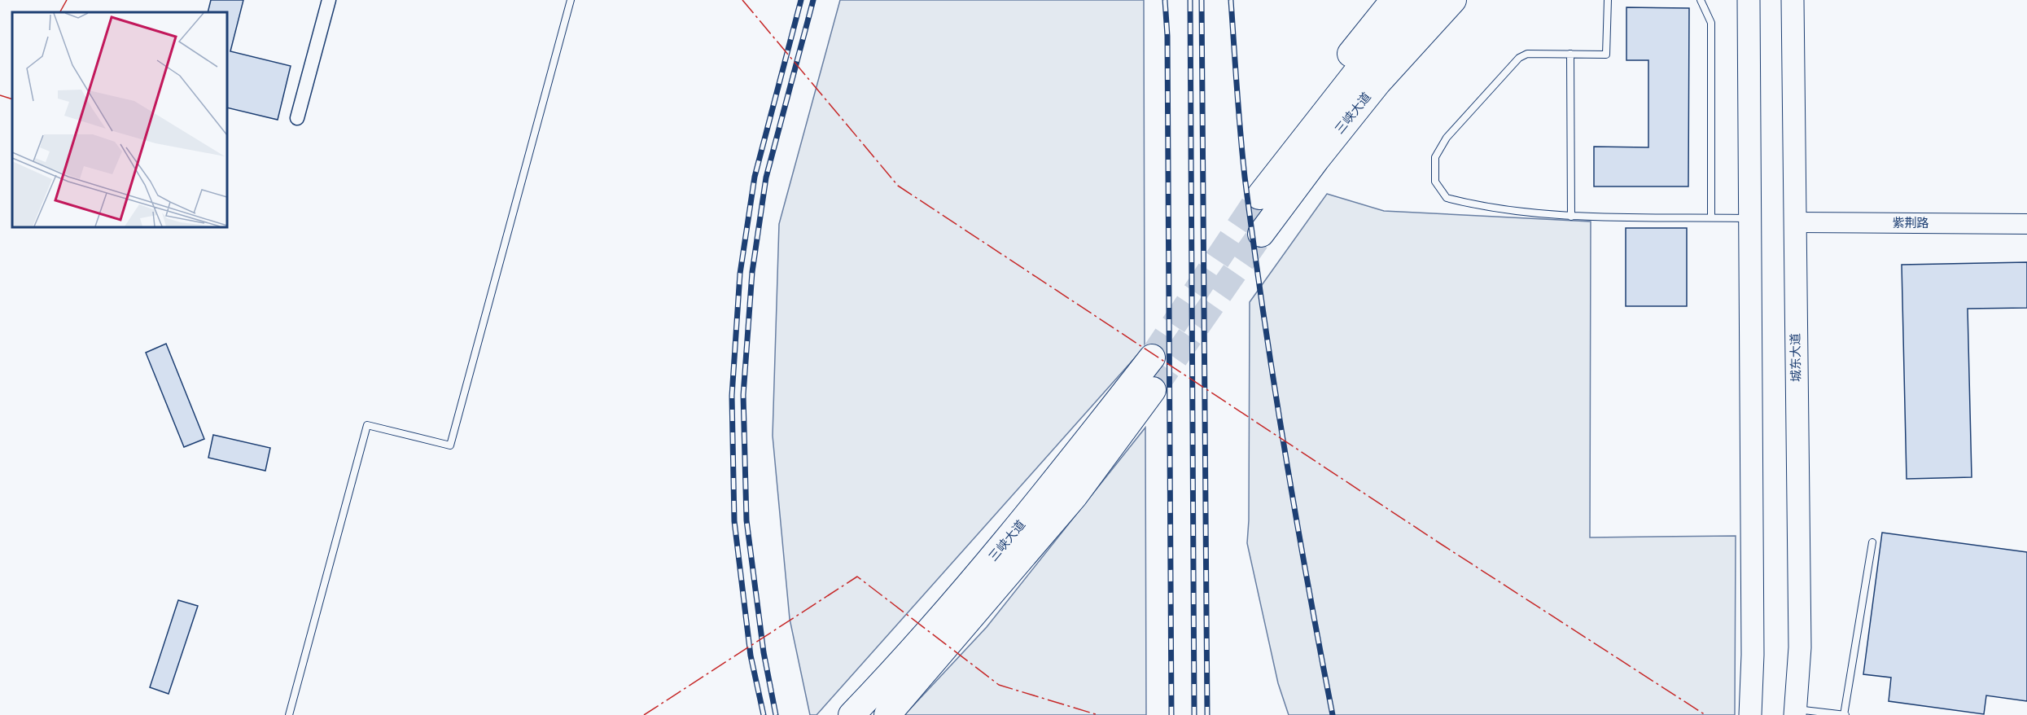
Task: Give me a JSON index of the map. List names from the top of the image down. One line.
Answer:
{"streets":{"highway":["三峡大道"],"main road":["城东大道"],"street":["紫荆路"]},"crossings":[["紫荆路","城东大道"]]}
